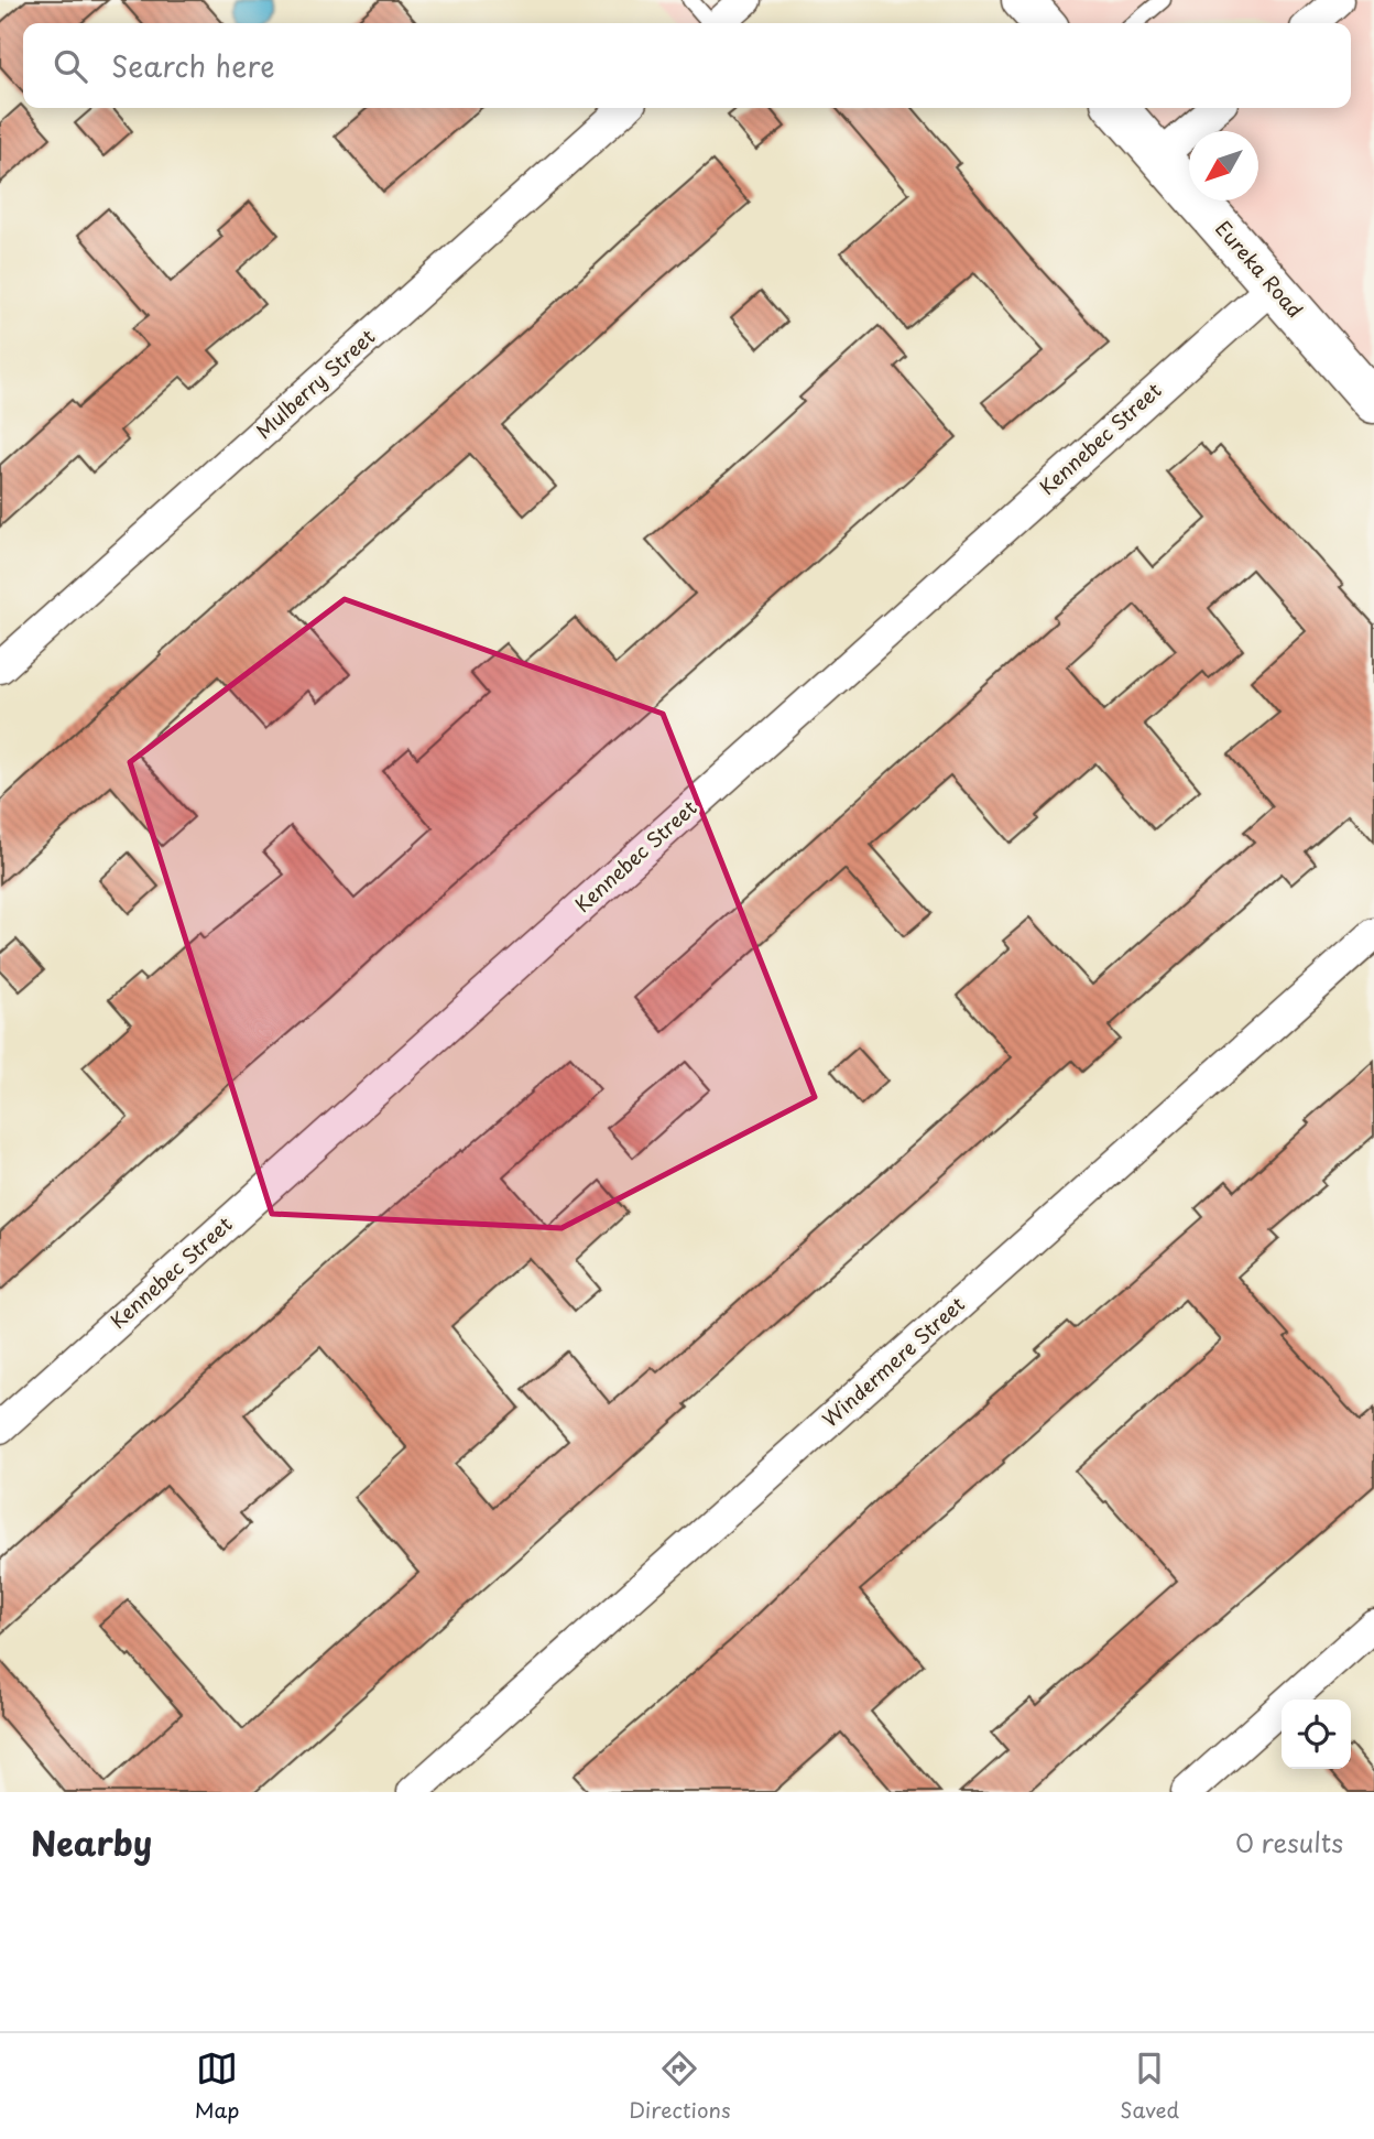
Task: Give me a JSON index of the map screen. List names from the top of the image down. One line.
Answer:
{"streets":{"main road":["Eureka Road"],"street":["Mulberry Street","Kennebec Street","Windermere Street"]},"crossings":[["Eureka Road","Kennebec Street"]],"north":"bottom left","page":{"search":"Search here","heading":["Nearby","0 results"],"nav":["Map","Directions","Saved"]}}
